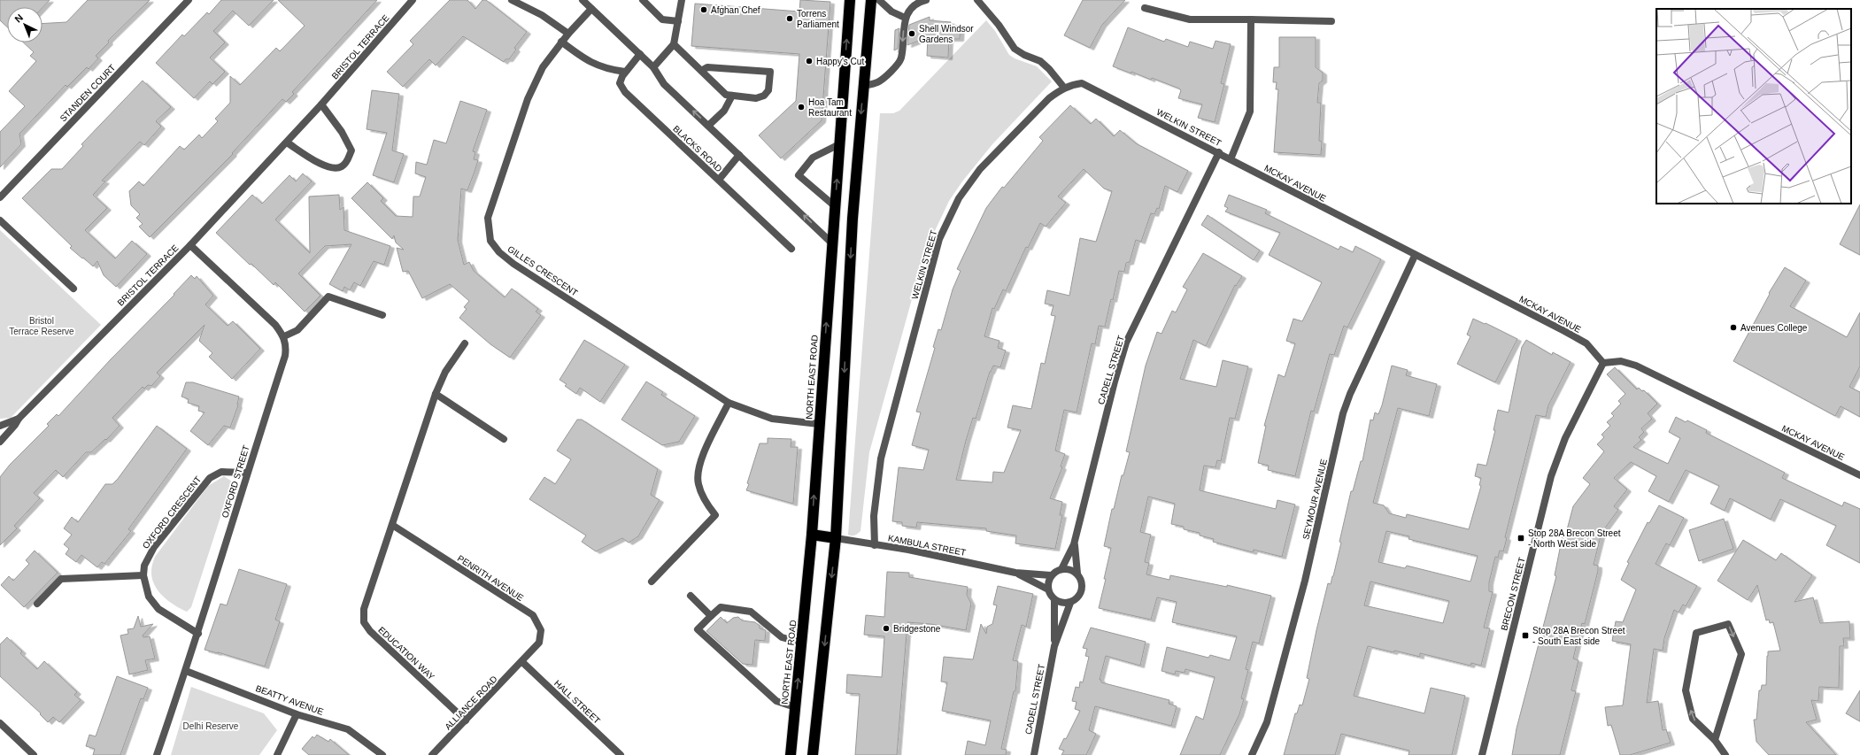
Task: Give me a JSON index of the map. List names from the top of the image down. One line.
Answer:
{"streets":{"highway":["NORTH EAST ROAD"],"street":["BRISTOL TERRACE","STANDEN COURT","WELKIN STREET","BLACKS ROAD","MCKAY AVENUE","GILLES CRESCENT","CADELL STREET","OXFORD STREET","SEYMOUR AVENUE","OXFORD CRESCENT","KAMBULA STREET","PENRITH AVENUE","BRECON STREET","EDUCATION WAY","BEATTY AVENUE","HALL STREET","ALLIANCE ROAD"]},"crossings":[["WELKIN STREET","MCKAY AVENUE"],["WELKIN STREET","CADELL STREET"],["WELKIN STREET","KAMBULA STREET"],["MCKAY AVENUE","SEYMOUR AVENUE"],["MCKAY AVENUE","BRECON STREET"],["GILLES CRESCENT","NORTH EAST ROAD"],["CADELL STREET","KAMBULA STREET"],["OXFORD STREET","OXFORD CRESCENT"],["OXFORD STREET","BEATTY AVENUE"],["PENRITH AVENUE","EDUCATION WAY"],["PENRITH AVENUE","HALL STREET"],["PENRITH AVENUE","ALLIANCE ROAD"],["EDUCATION WAY","ALLIANCE ROAD"],["HALL STREET","ALLIANCE ROAD"]],"parks":["Bristol Terrace Reserve","Delhi Reserve"],"places":{"other":["Afghan Chef","Torrens Parliament","Shell Windsor Gardens","Happy's Cut","Hoa Tam Restaurant","Avenues College","Bridgestone"],"transit":["Stop 28A Brecon Street - North West side","Stop 28A Brecon Street - South East side"]},"north":"top left"}
